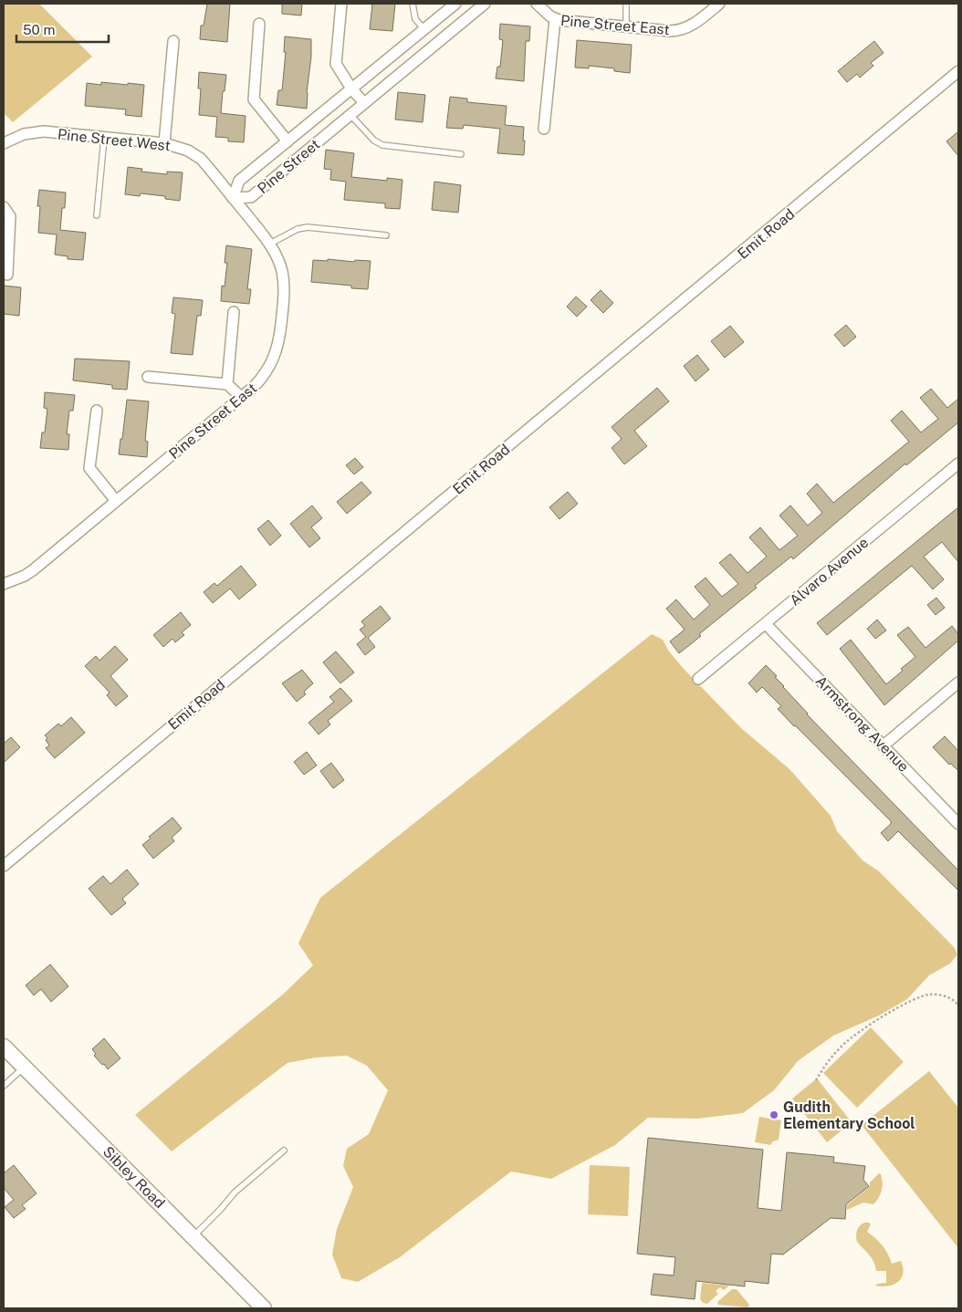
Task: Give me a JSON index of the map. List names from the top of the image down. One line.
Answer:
{"streets":{"main road":["Sibley Road"],"street":["Pine Street East","Pine Street West","Pine Street","Emit Road","Alvaro Avenue","Armstrong Avenue"]},"crossings":[["Pine Street East","Pine Street West"],["Pine Street East","Pine Street"],["Pine Street West","Pine Street"],["Alvaro Avenue","Armstrong Avenue"]],"places":["Gudith Elementary School"],"scale_bar":"50 m"}
